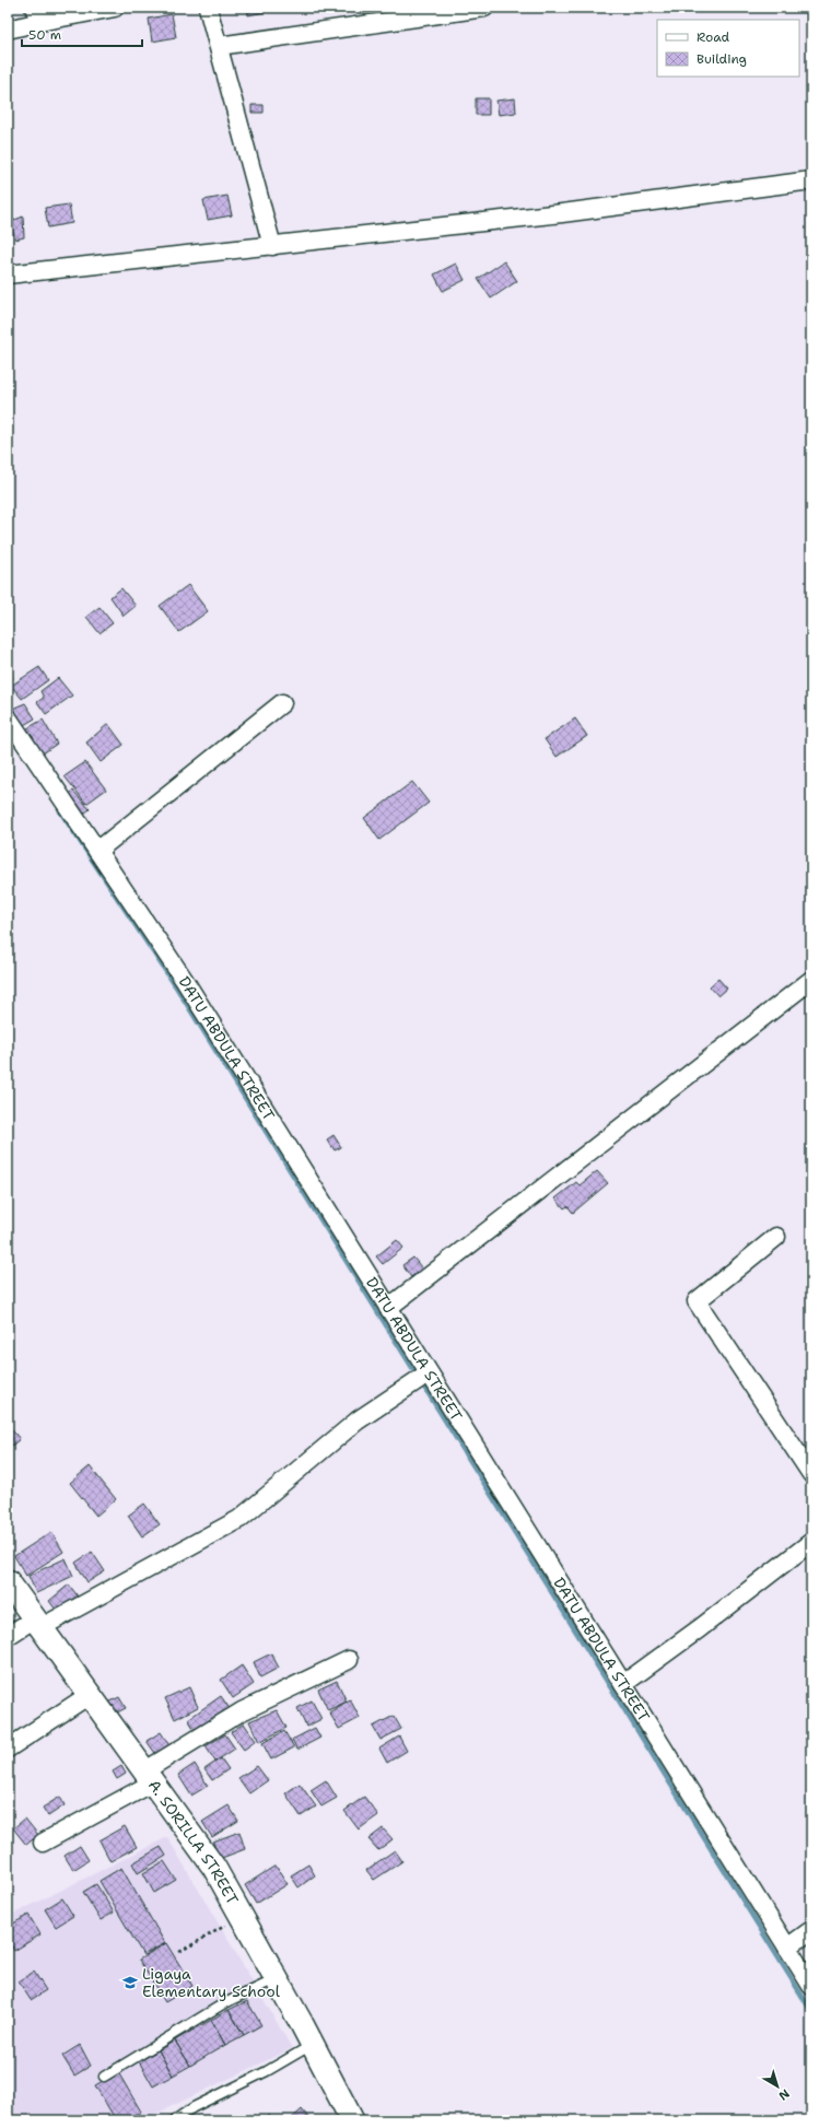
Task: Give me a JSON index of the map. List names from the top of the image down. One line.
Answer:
{"streets":{"street":["DATU ABDULA STREET","A. SORILLA STREET"]},"places":{"school or university":["Ligaya Elementary School"]},"legend":["Road","Building"],"scale_bar":"50 m","north":"bottom right"}
